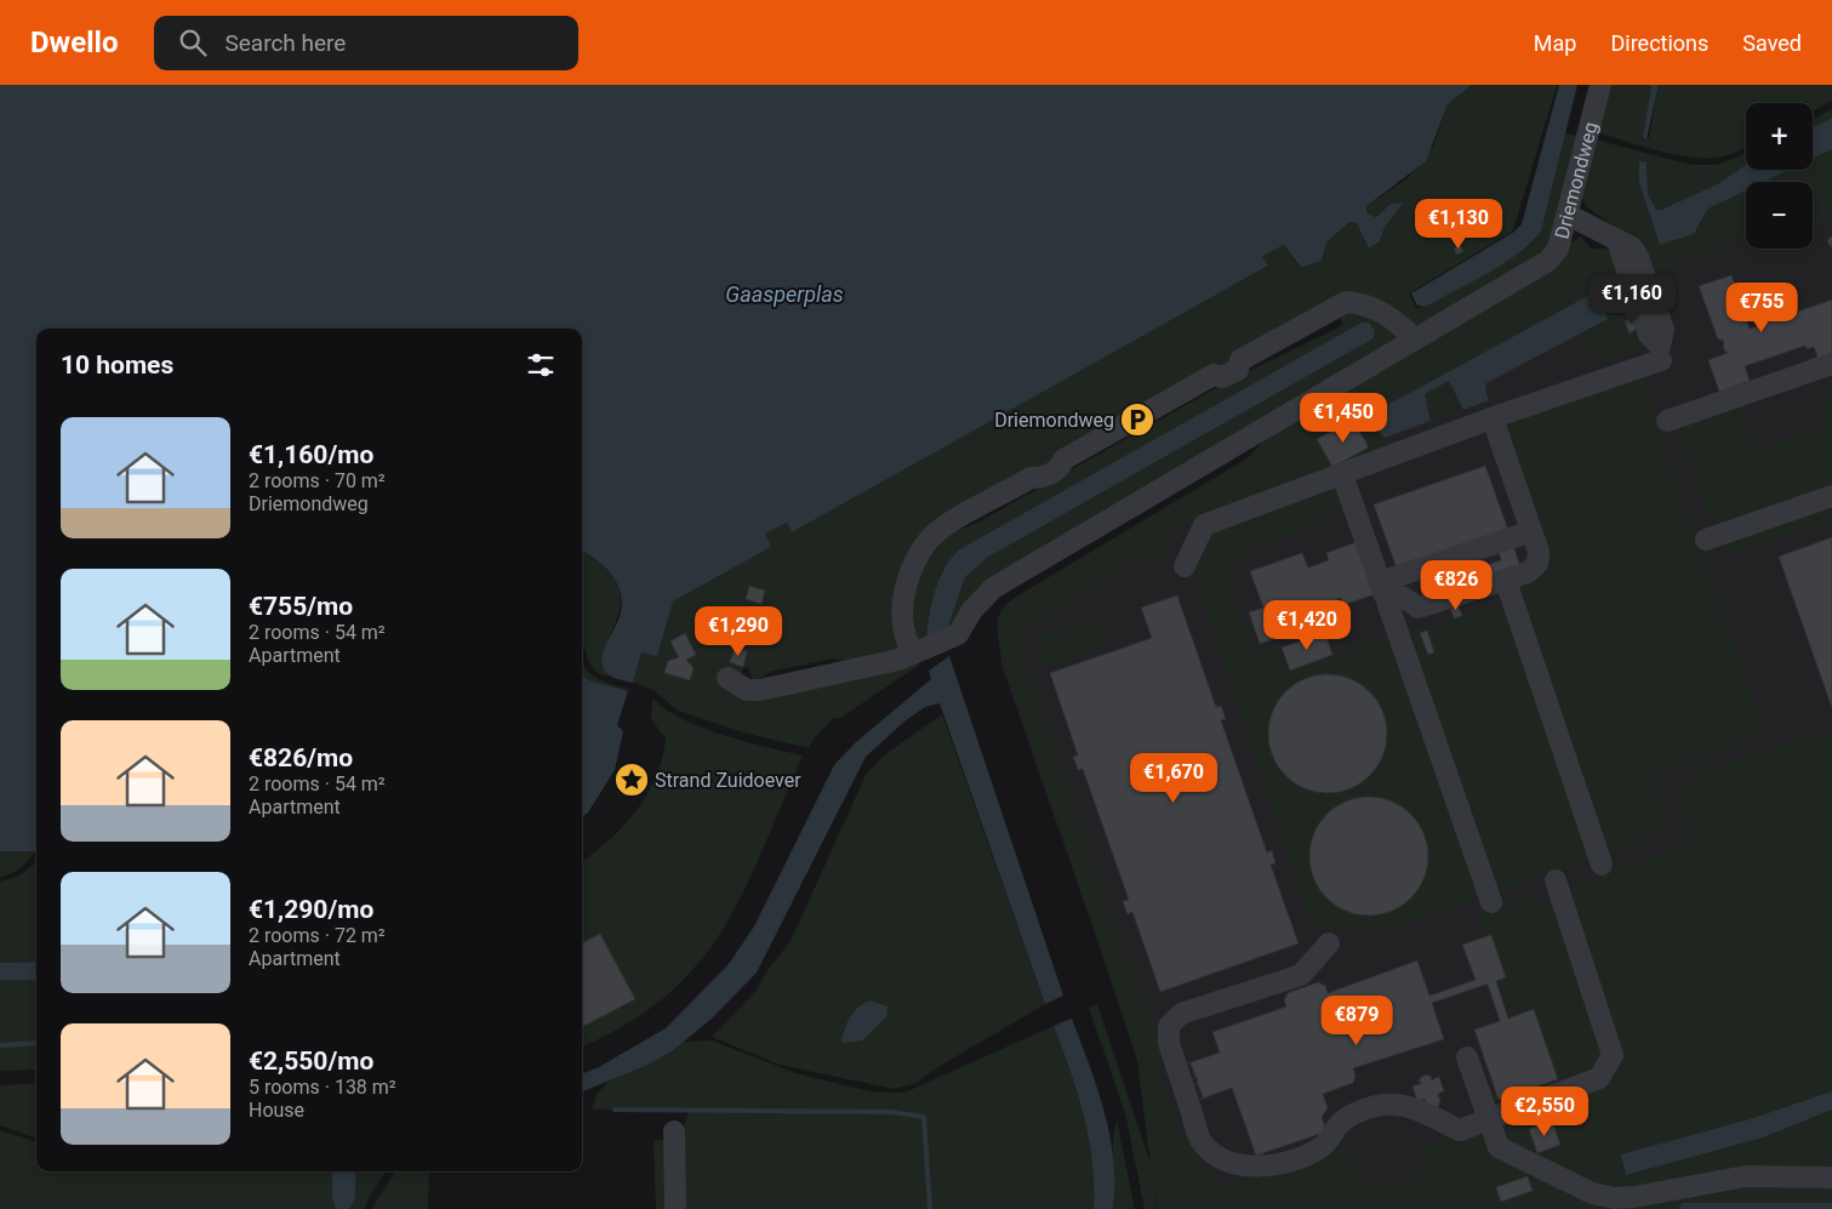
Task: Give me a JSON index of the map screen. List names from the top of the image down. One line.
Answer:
{"streets":{"street":["Driemondweg"]},"water":["Gaasperplas"],"places":{"parking":["Driemondweg"],"place":["Strand Zuidoever"]},"page":{"header":"Dwello","search":"Search here","nav":["Map","Directions","Saved"],"map_buttons":["+","−"],"price":["€1,130","€1,160","€755","€1,450","€826","€1,420","€1,290","€1,670","€879","€2,550"],"heading":"10 homes","list":[{"name":"€1,160/mo","note":"2 rooms · 70 m² · Driemondweg"},{"name":"€755/mo","note":"2 rooms · 54 m² · Apartment"},{"name":"€826/mo","note":"2 rooms · 54 m² · Apartment"},{"name":"€1,290/mo","note":"2 rooms · 72 m² · Apartment"},{"name":"€2,550/mo","note":"5 rooms · 138 m² · House"}]}}
